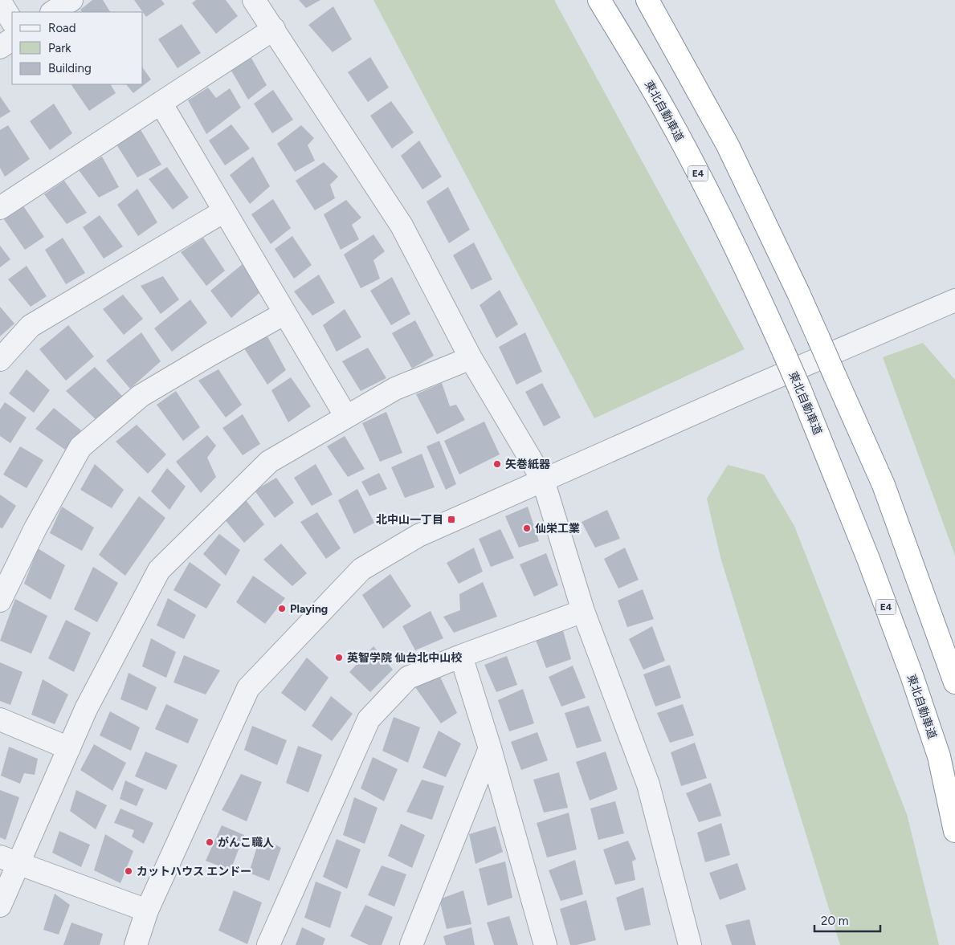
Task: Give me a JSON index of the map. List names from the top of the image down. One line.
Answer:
{"streets":{"highway":["東北自動車道","E4"]},"places":{"other":["矢巻紙器","仙栄工業","Playing","英智学院 仙台北中山校","がんこ職人","カットハウス エンドー"],"transit":["北中山一丁目"]},"legend":["Road","Park","Building"],"scale_bar":"20 m"}
